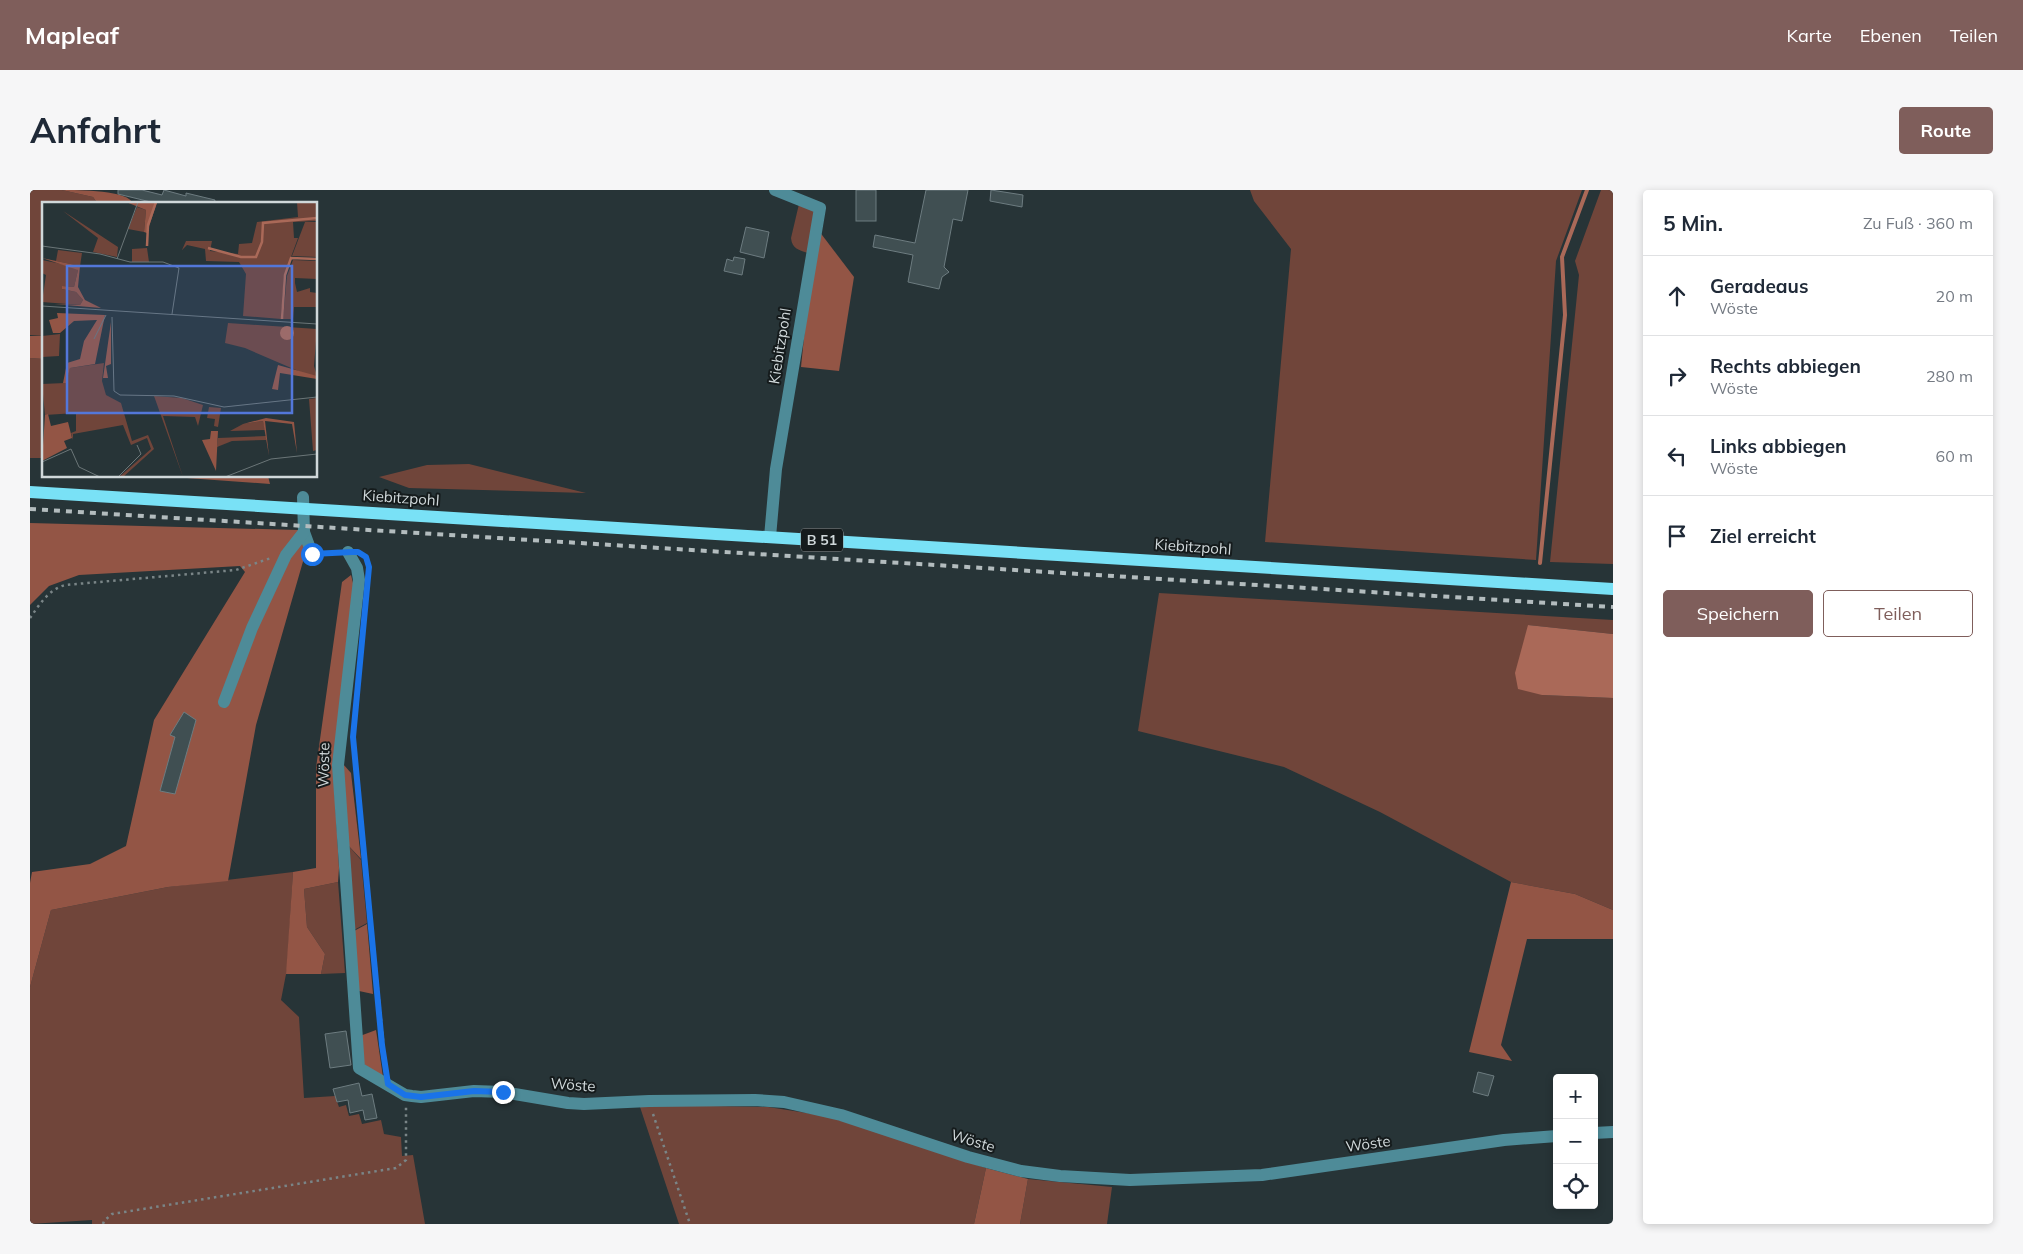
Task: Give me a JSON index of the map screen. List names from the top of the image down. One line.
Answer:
{"streets":{"main road":["Kiebitzpohl","B 51"],"street":["Wöste"]},"page":{"header":"Mapleaf","nav":["Karte","Ebenen","Teilen"],"buttons":["Route",["Speichern","Teilen"]],"title":"Anfahrt","heading":["5 Min.","Zu Fuß · 360 m"],"list":[["Geradeaus","Wöste","20 m"],["Rechts abbiegen","Wöste","280 m"],["Links abbiegen","Wöste","60 m"],"Ziel erreicht"],"map_buttons":["+","−"]}}
